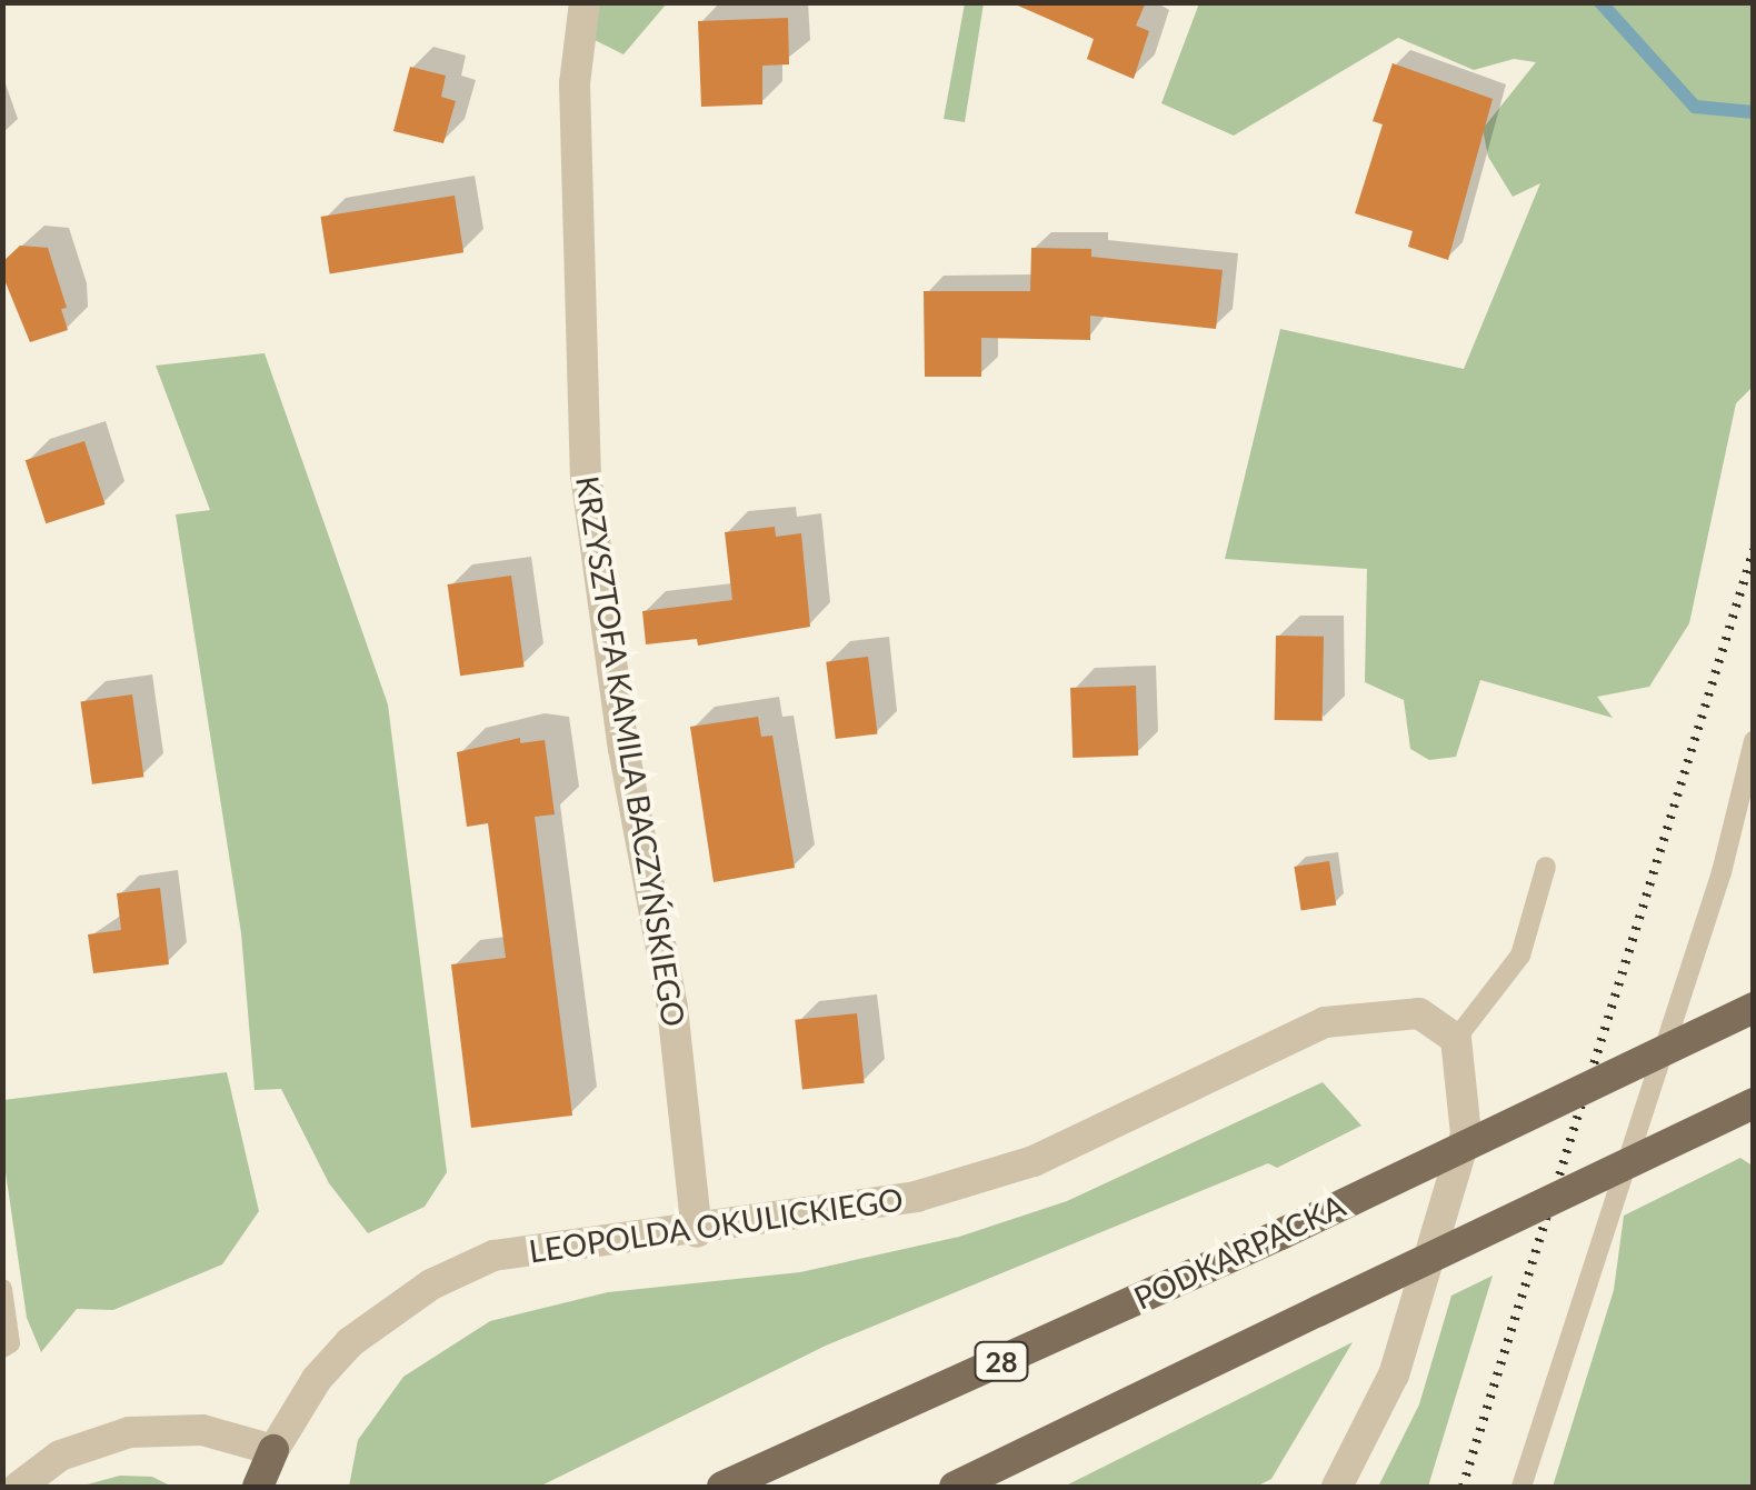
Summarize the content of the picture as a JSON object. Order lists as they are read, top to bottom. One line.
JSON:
{"streets":{"main road":["PODKARPACKA","28"],"street":["KRZYSZTOFA KAMILA BACZYŃSKIEGO","LEOPOLDA OKULICKIEGO"]},"crossings":[["KRZYSZTOFA KAMILA BACZYŃSKIEGO","LEOPOLDA OKULICKIEGO"]]}
